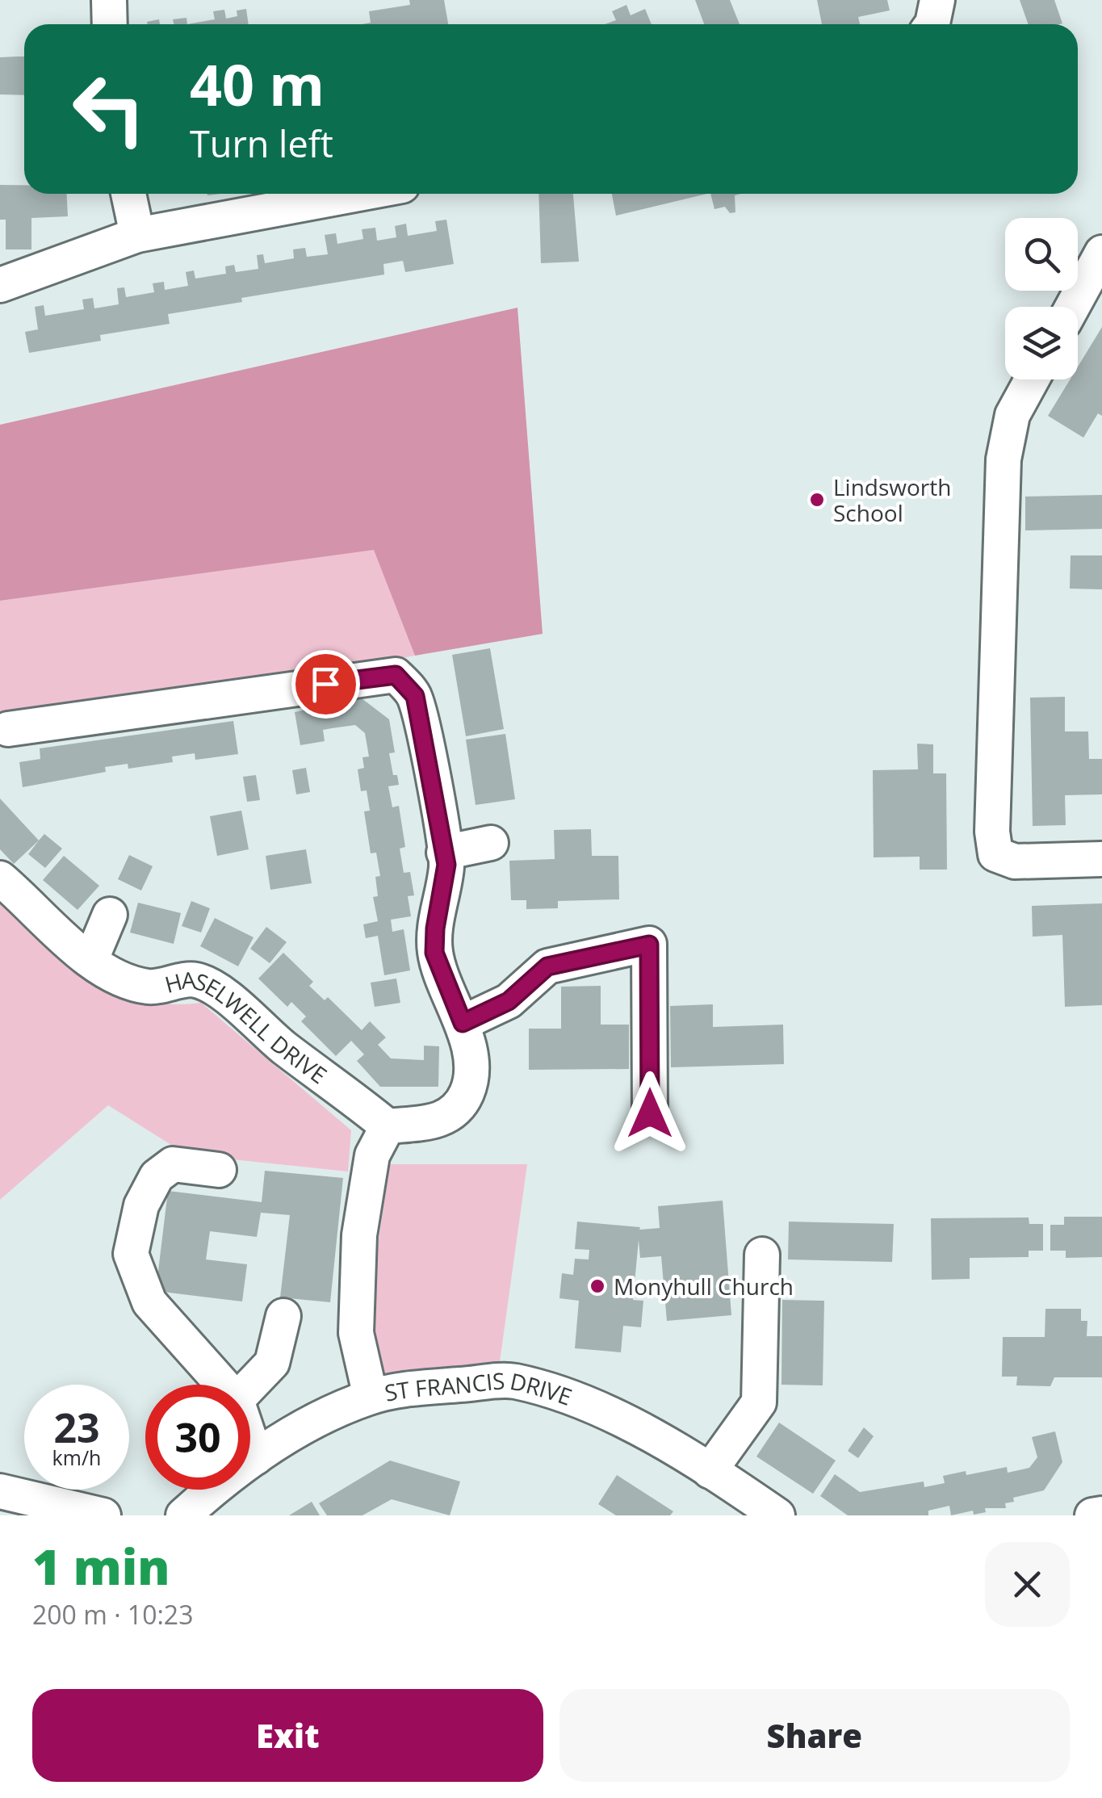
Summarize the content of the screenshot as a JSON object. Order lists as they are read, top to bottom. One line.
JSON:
{"streets":{"street":["HASELWELL DRIVE","ST FRANCIS DRIVE"]},"places":["Lindsworth School","Monyhull Church"],"page":{"turn":["40 m","Turn left"],"speed":"23 km/h","limit":"30","heading":["1 min","200 m · 10:23"],"buttons":["Exit","Share"]}}
